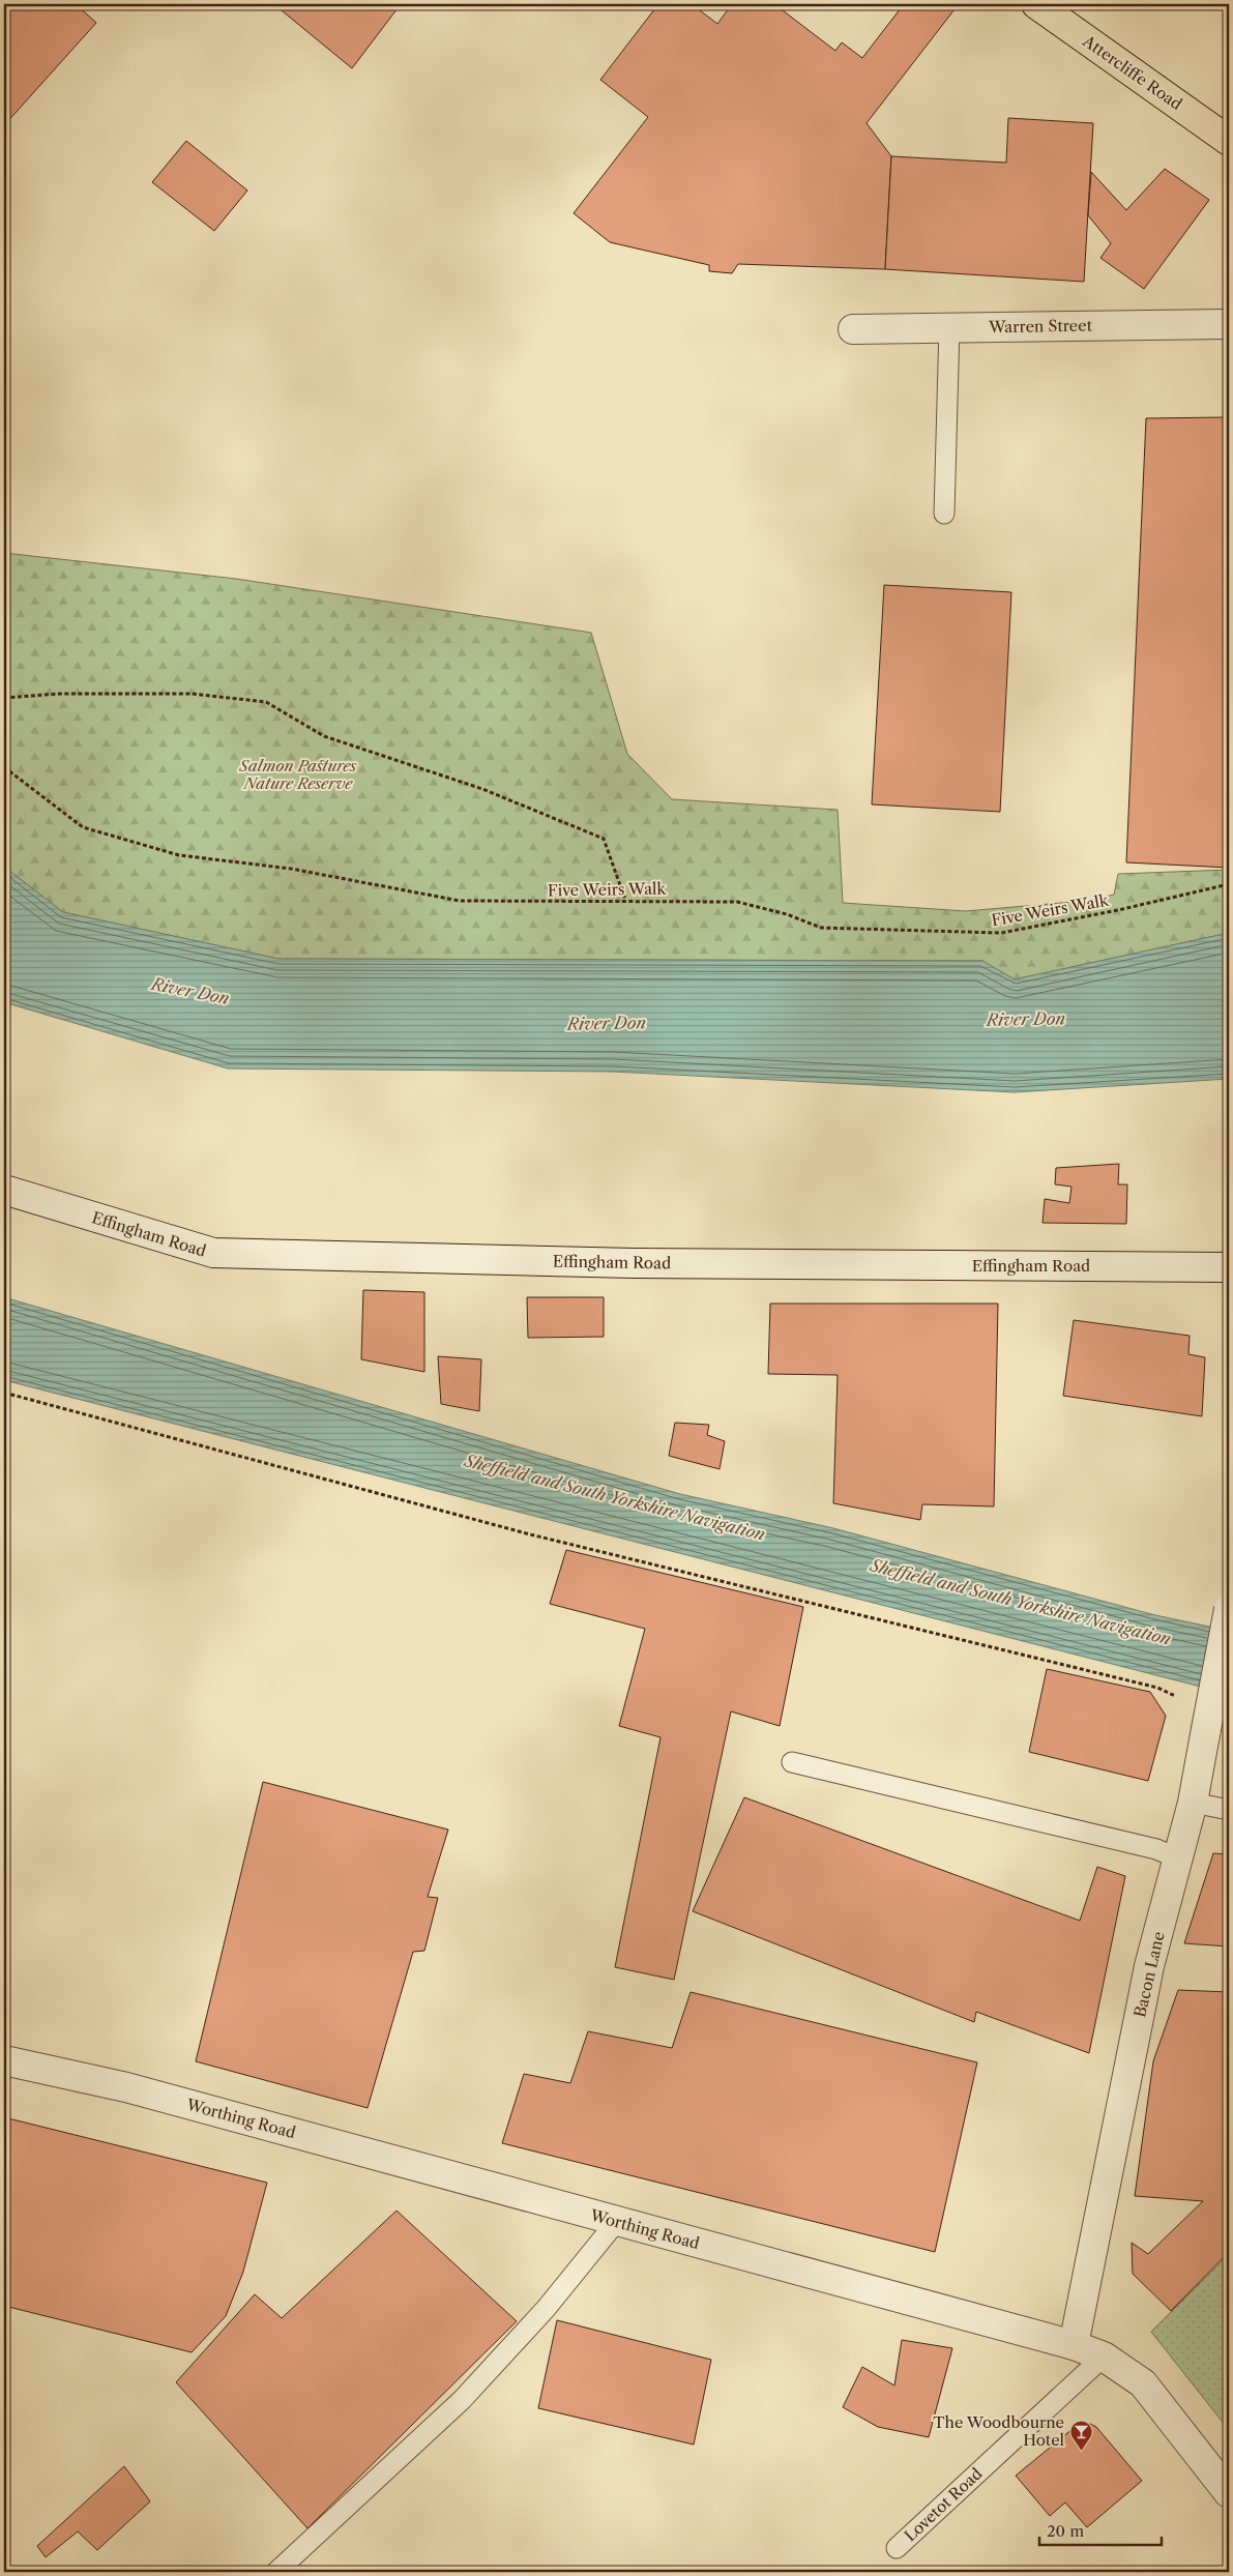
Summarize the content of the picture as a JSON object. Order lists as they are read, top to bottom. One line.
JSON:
{"streets":{"main road":["Attercliffe Road"],"street":["Warren Street","Effingham Road","Bacon Lane","Worthing Road"],"lane":["Lovetot Road"],"path":["Five Weirs Walk"]},"crossings":[["Bacon Lane","Worthing Road"],["Worthing Road","Lovetot Road"]],"water":["River Don","Sheffield and South Yorkshire Navigation"],"parks":["Salmon Pastures Nature Reserve"],"places":{"bar":["The Woodbourne Hotel"]},"scale_bar":"20 m"}
